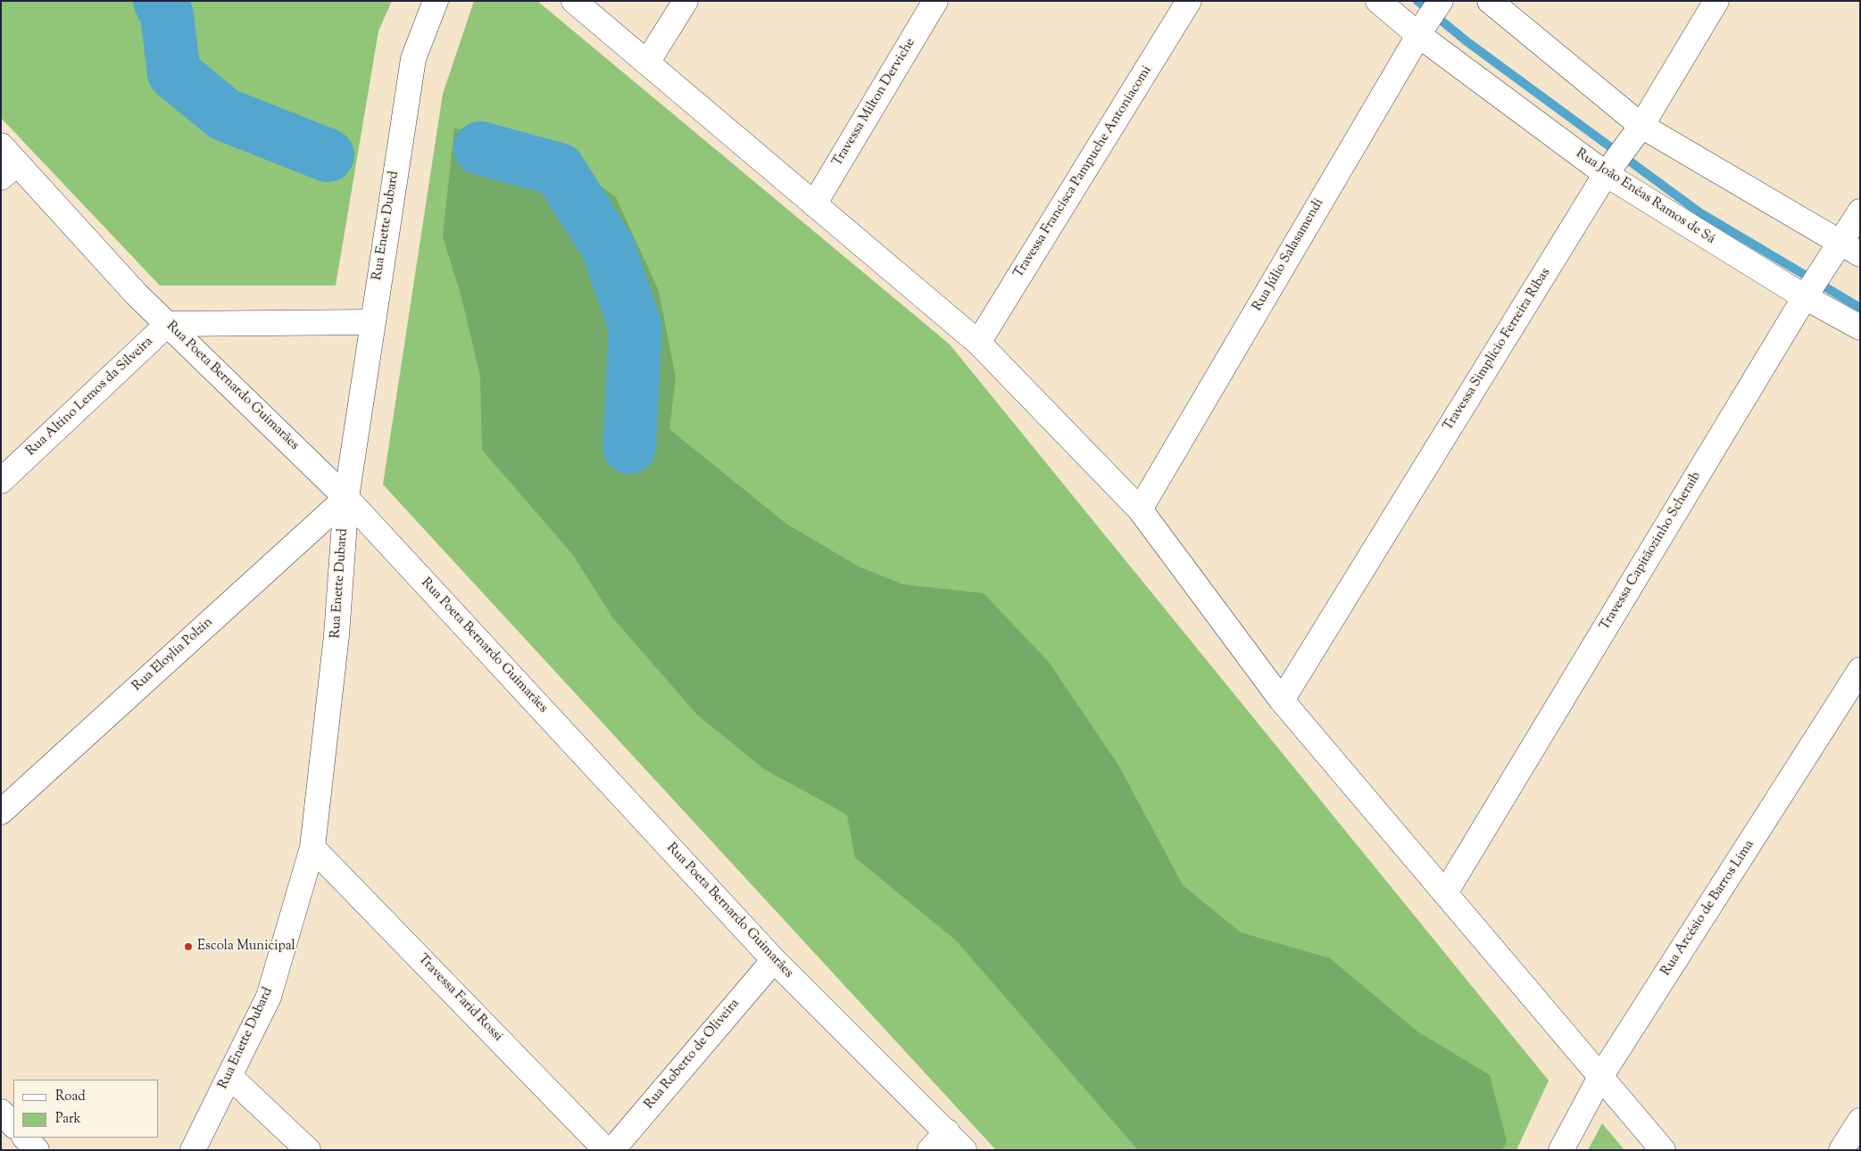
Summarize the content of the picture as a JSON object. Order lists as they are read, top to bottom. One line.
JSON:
{"streets":{"street":["Travessa Milton Derviche","Travessa Francisca Pampuche Antoniacomi","Rua João Enéas Ramos de Sá","Rua Enette Dubard","Rua Júlio Salasamendi","Travessa Simplício Ferreira Ribas","Rua Poeta Bernardo Guimarães","Rua Altino Lemos da Silveira","Travessa Capitãozinho Scheraib","Rua Eloylia Polzin","Rua Arcésio de Barros Lima","Travessa Farid Rossi","Rua Roberto de Oliveira"]},"crossings":[["Rua João Enéas Ramos de Sá","Rua Júlio Salasamendi"],["Rua João Enéas Ramos de Sá","Travessa Simplício Ferreira Ribas"],["Rua João Enéas Ramos de Sá","Travessa Capitãozinho Scheraib"],["Rua Enette Dubard","Rua Poeta Bernardo Guimarães"],["Rua Enette Dubard","Rua Eloylia Polzin"],["Rua Enette Dubard","Travessa Farid Rossi"],["Rua Poeta Bernardo Guimarães","Rua Altino Lemos da Silveira"],["Rua Poeta Bernardo Guimarães","Rua Eloylia Polzin"],["Rua Poeta Bernardo Guimarães","Rua Roberto de Oliveira"]],"places":["Escola Municipal"],"legend":["Road","Park"]}
